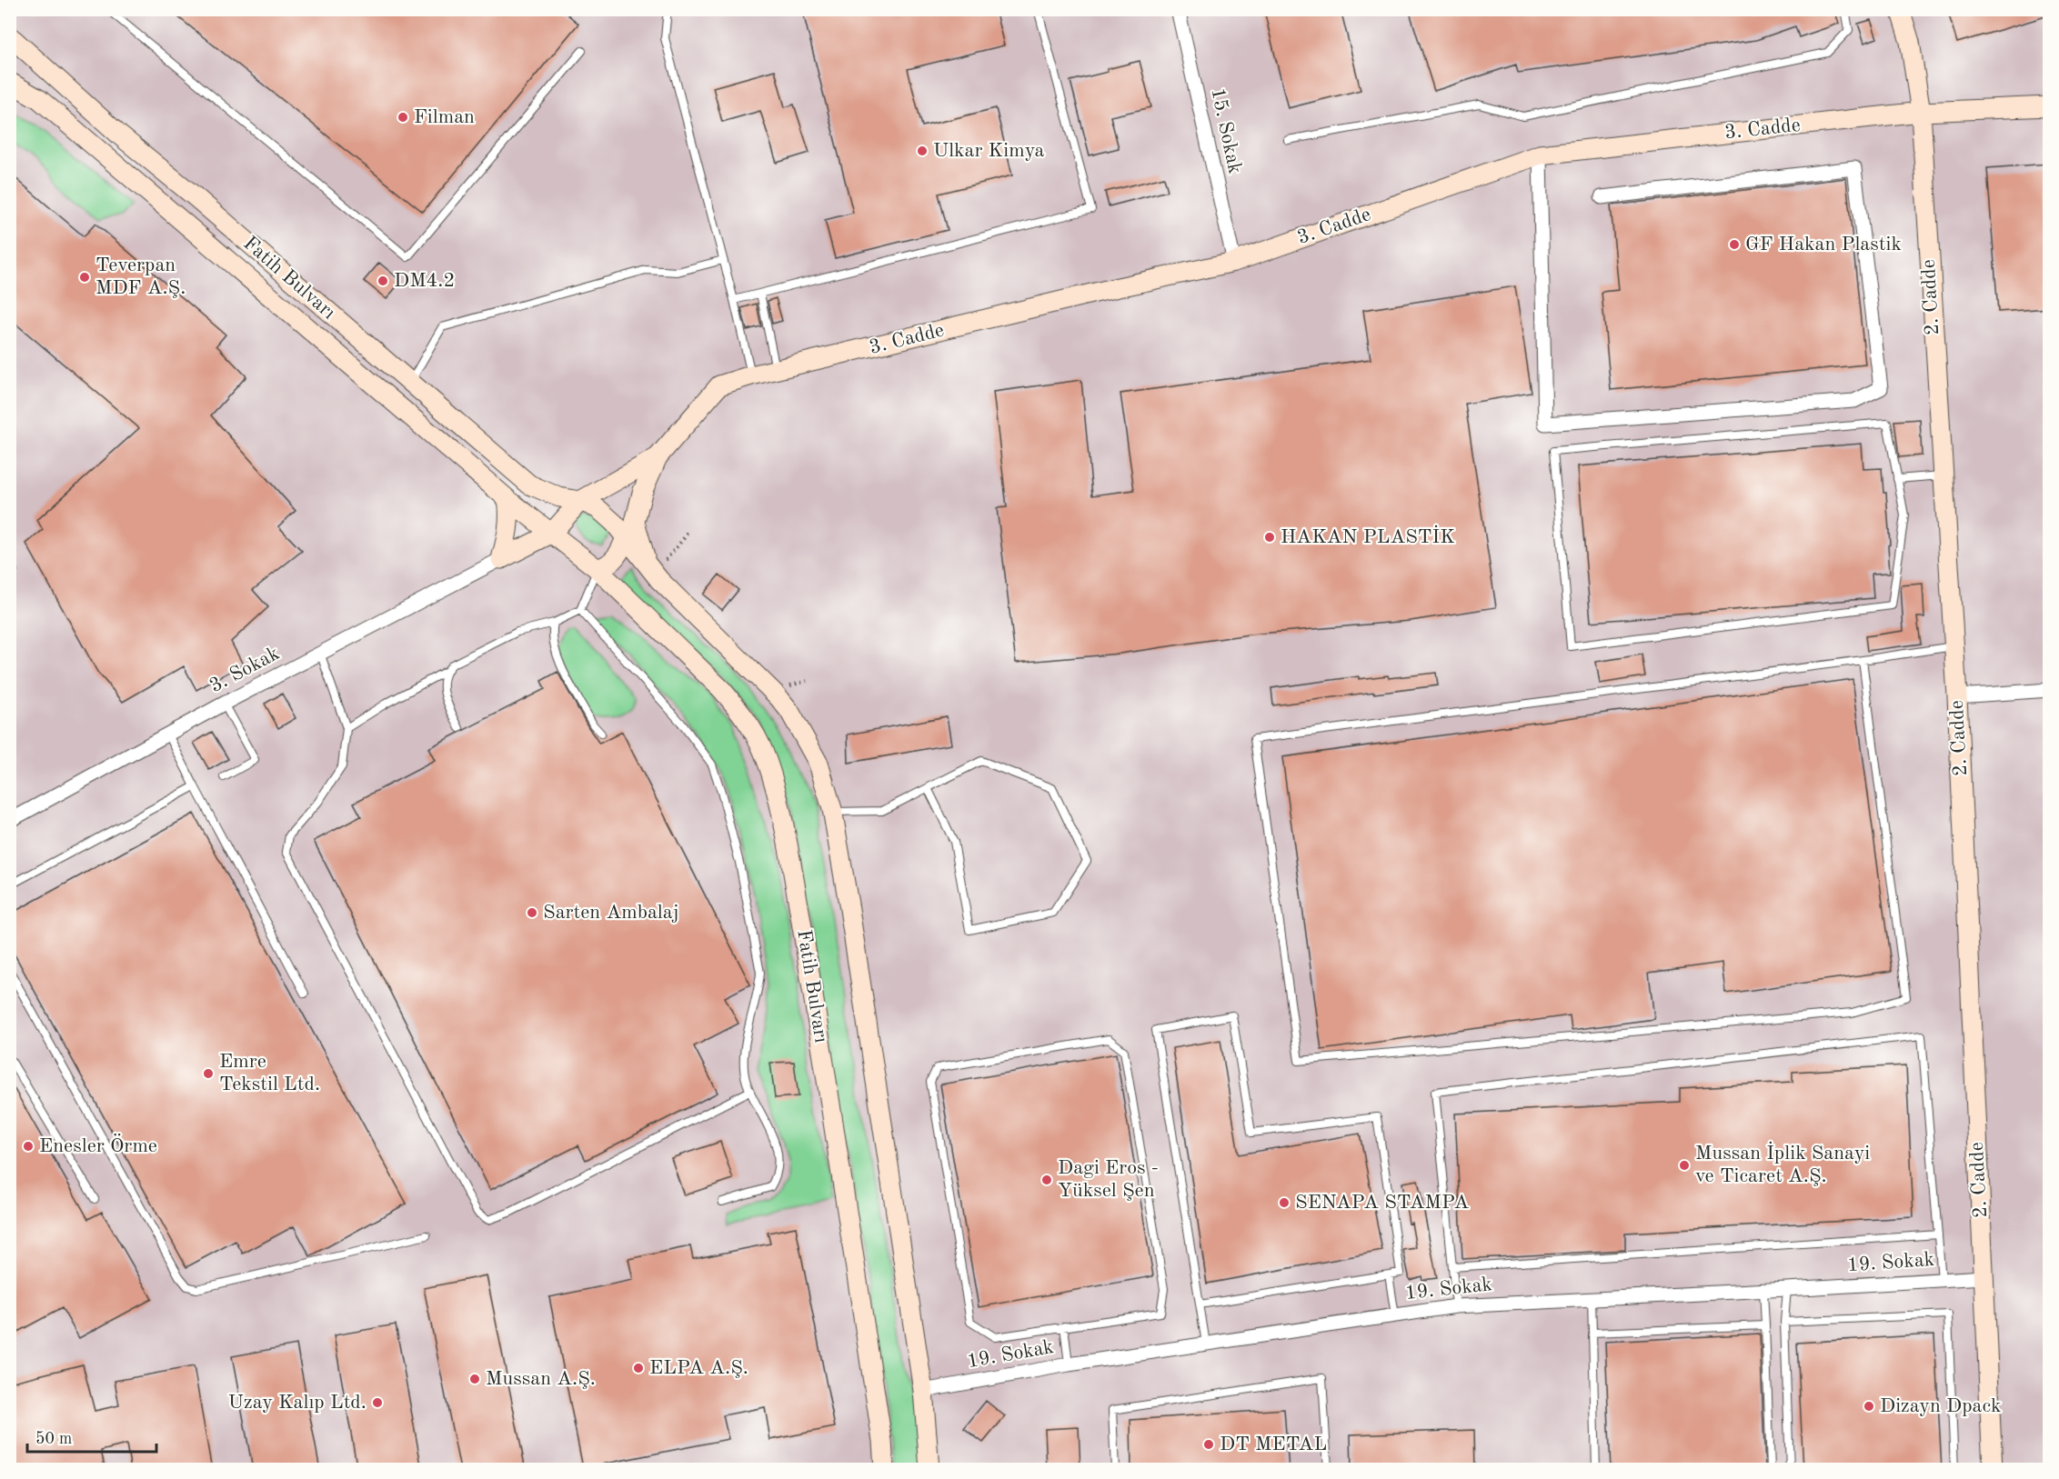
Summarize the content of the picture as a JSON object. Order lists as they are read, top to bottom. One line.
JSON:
{"streets":{"main road":["3. Cadde","Fatih Bulvarı","2. Cadde"],"street":["15. Sokak","3. Sokak","19. Sokak"]},"crossings":[["3. Cadde","15. Sokak"],["3. Cadde","2. Cadde"],["Fatih Bulvarı","19. Sokak"],["2. Cadde","19. Sokak"]],"places":["Filman","Ulkar Kimya","GF Hakan Plastik","Teverpan MDF A.Ş.","DM4.2","HAKAN PLASTİK","Sarten Ambalaj","Emre Tekstil Ltd.","Enesler Örme","Mussan İplik Sanayi ve Ticaret A.Ş.","Dagi Eros - Yüksel Şen","SENAPA STAMPA","ELPA A.Ş.","Mussan A.Ş.","Uzay Kalıp Ltd.","Dizayn Dpack","DT METAL"],"scale_bar":"50 m"}
